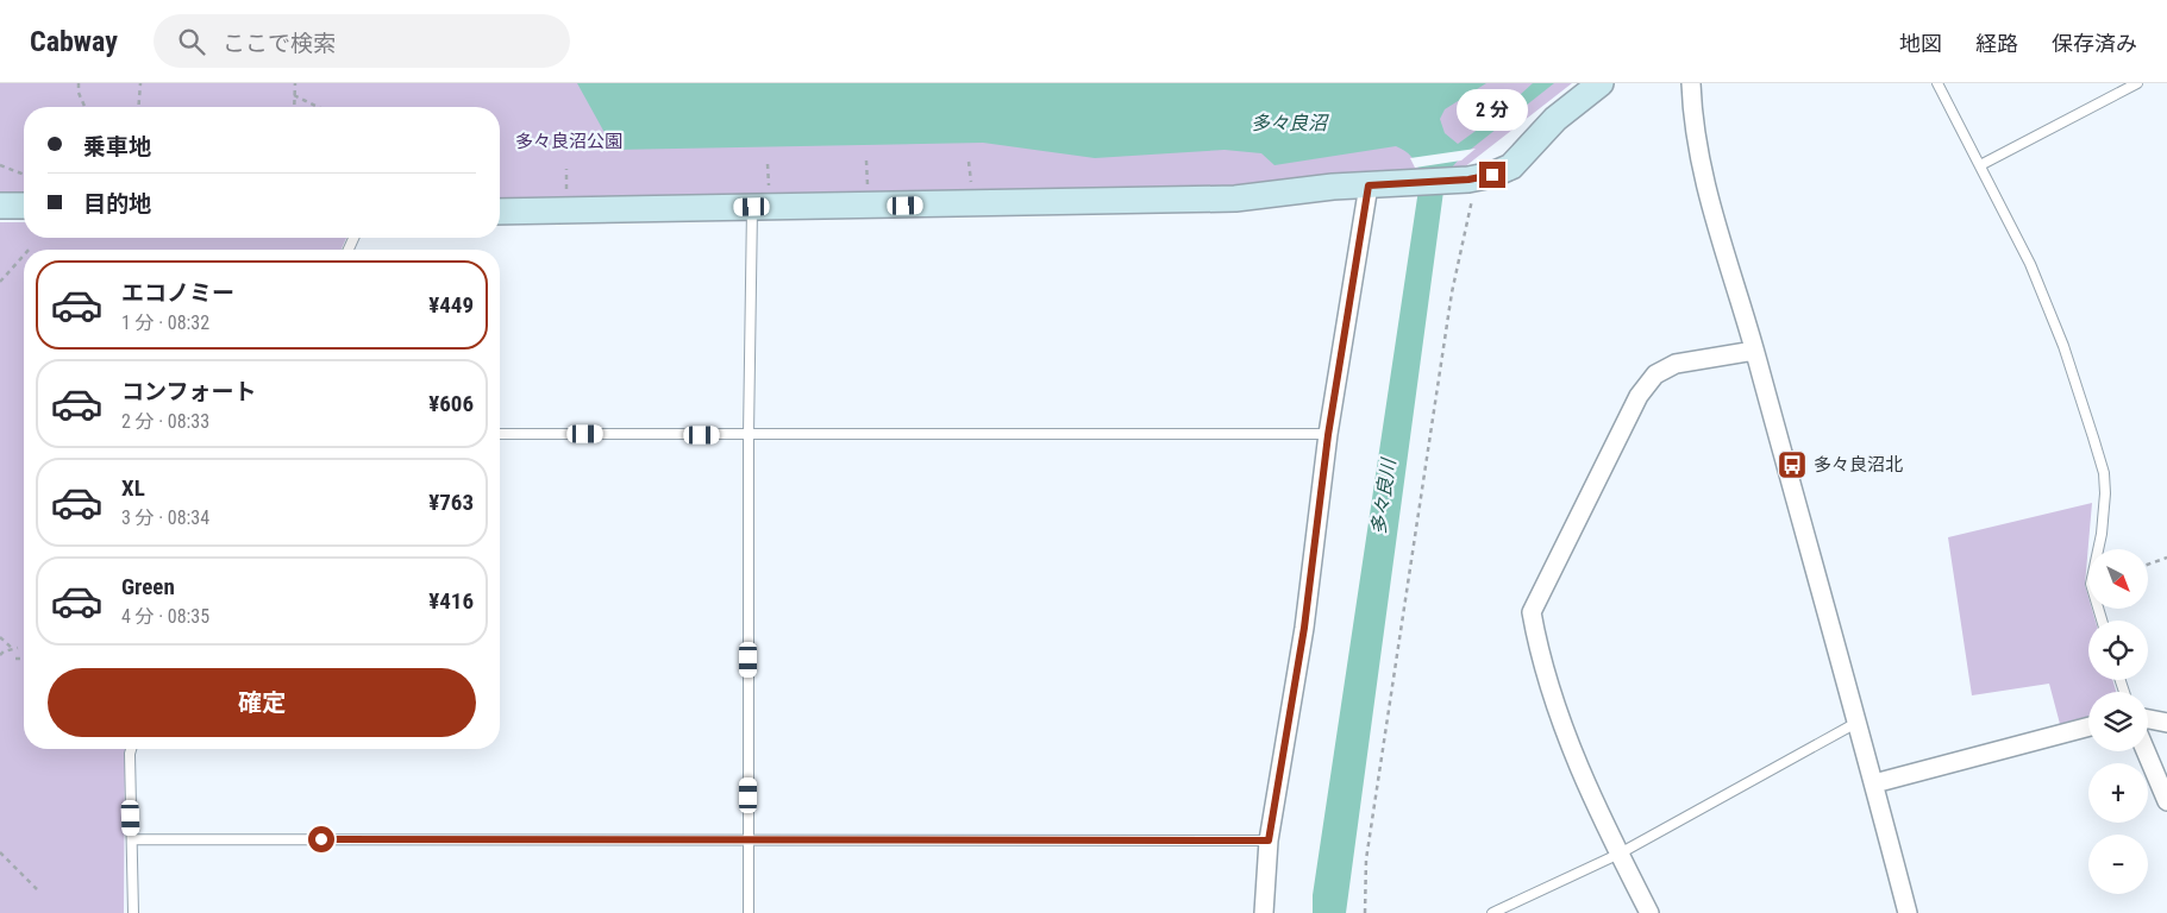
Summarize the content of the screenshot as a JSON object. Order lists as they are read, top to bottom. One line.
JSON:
{"water":["多々良沼","多々良川"],"parks":["多々良沼公園"],"places":{"bus stop":["多々良沼北"]},"north":"bottom right","page":{"header":"Cabway","search":"ここで検索","nav":["地図","経路","保存済み"],"bubble":"2 分","banner":["乗車地","目的地"],"list":[{"name":"エコノミー","note":"1 分 · 08:32","value":"¥449"},{"name":"コンフォート","note":"2 分 · 08:33","value":"¥606"},{"name":"XL","note":"3 分 · 08:34","value":"¥763"},{"name":"Green","note":"4 分 · 08:35","value":"¥416"}],"map_buttons":["+","−"],"buttons":"確定"}}
